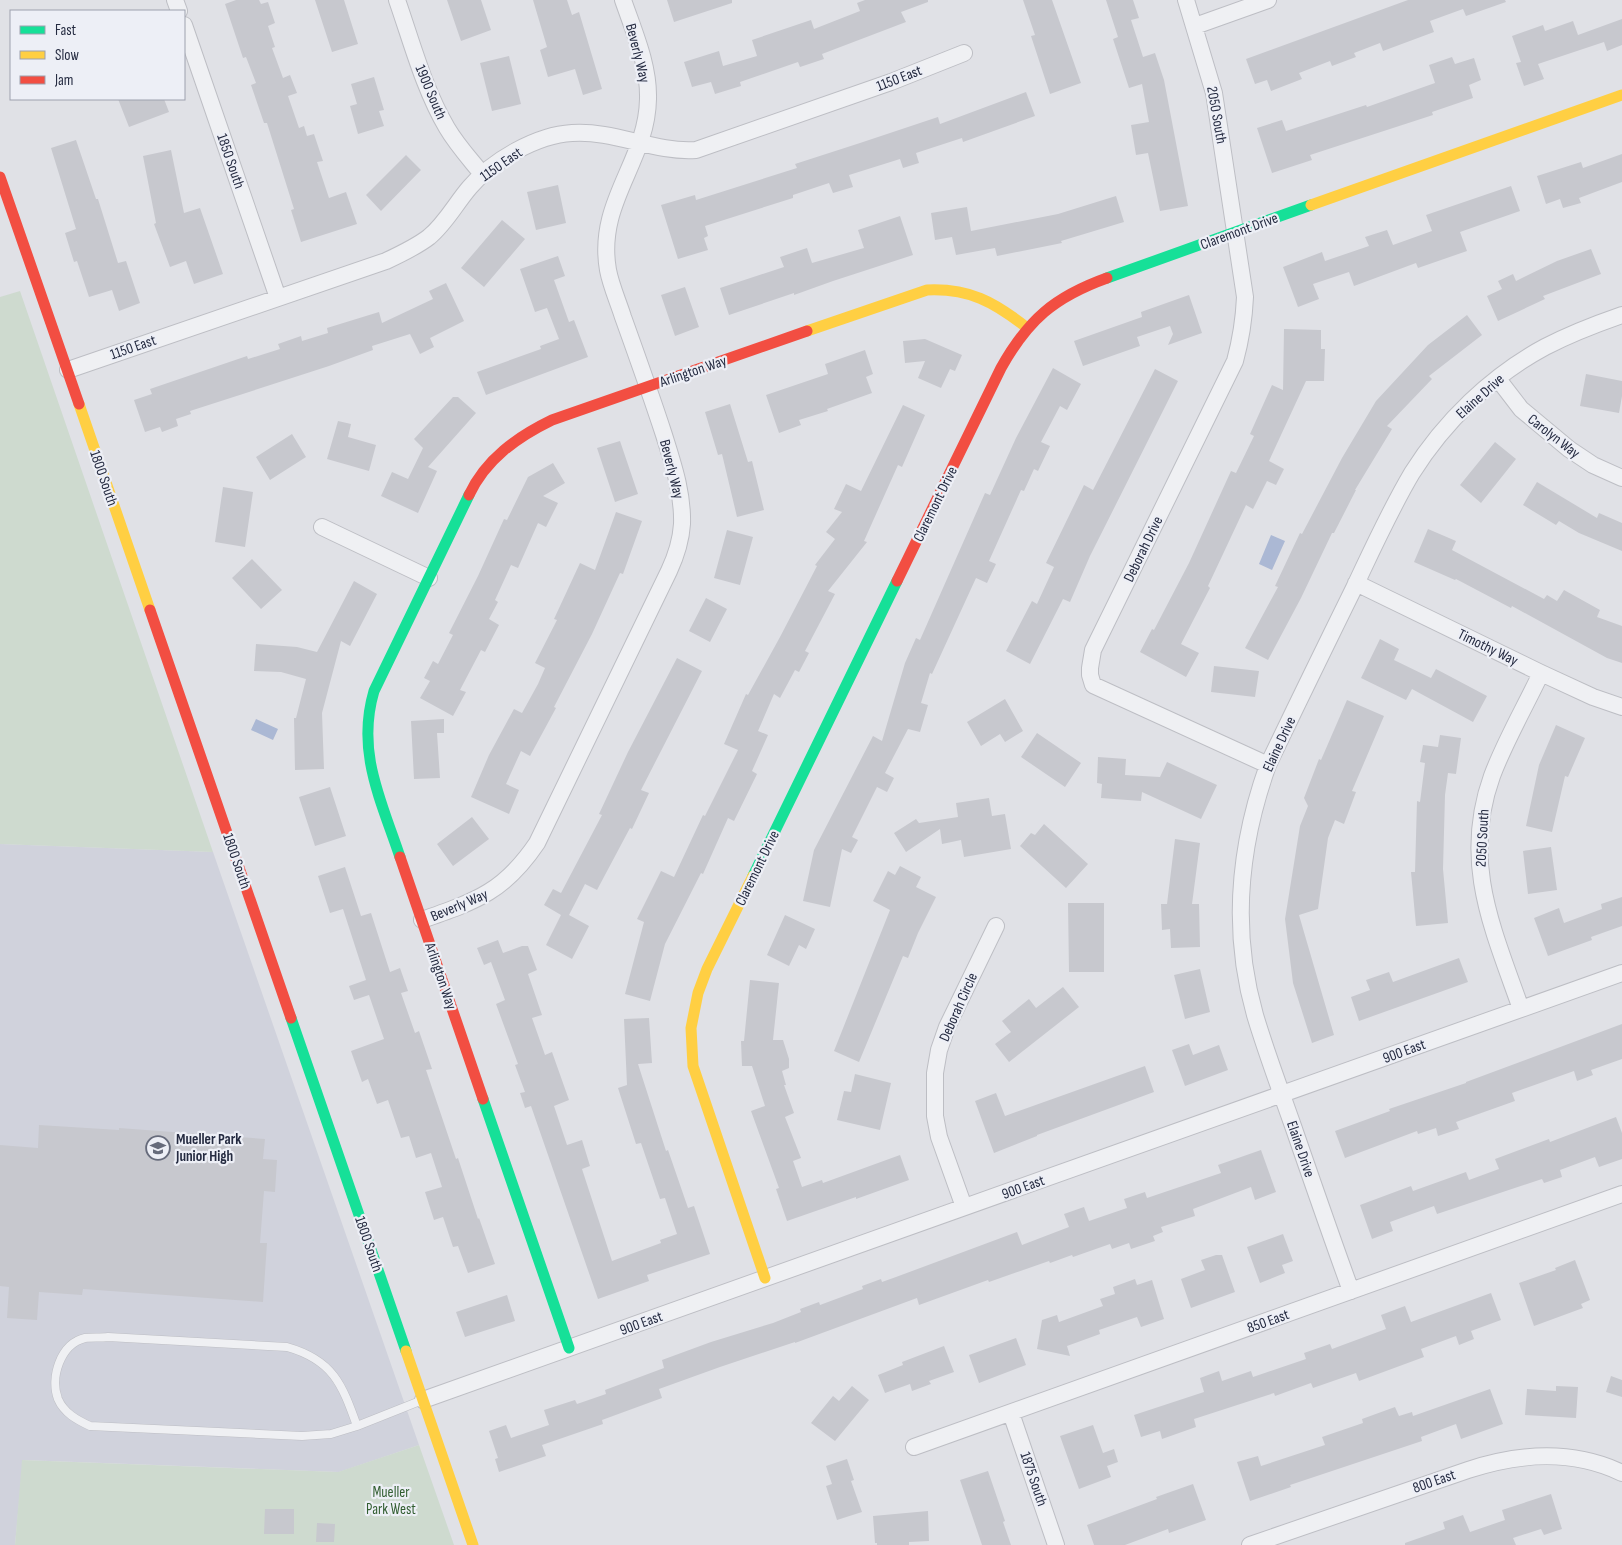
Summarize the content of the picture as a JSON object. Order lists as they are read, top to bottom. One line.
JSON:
{"streets":{"street":["Beverly Way","1150 East","1900 South","2050 South","1850 South","Claremont Drive","Arlington Way","Elaine Drive","Carolyn Way","1800 South","Deborah Drive","Timothy Way","Deborah Circle","900 East","850 East","1875 South","800 East"]},"crossings":[["Beverly Way","1150 East"],["Beverly Way","Arlington Way"],["1150 East","1900 South"],["1150 East","1850 South"],["1150 East","1800 South"],["2050 South","Claremont Drive"],["2050 South","Deborah Drive"],["2050 South","Timothy Way"],["2050 South","900 East"],["Claremont Drive","Arlington Way"],["Claremont Drive","Deborah Drive"],["Claremont Drive","900 East"],["Arlington Way","900 East"],["Elaine Drive","Carolyn Way"],["Elaine Drive","Deborah Drive"],["Elaine Drive","Timothy Way"],["Elaine Drive","900 East"],["Elaine Drive","850 East"],["1800 South","900 East"],["Deborah Circle","900 East"],["850 East","1875 South"]],"parks":["Mueller Park West"],"places":{"school or university":["Mueller Park Junior High"]},"legend":["Fast","Slow","Jam"]}
